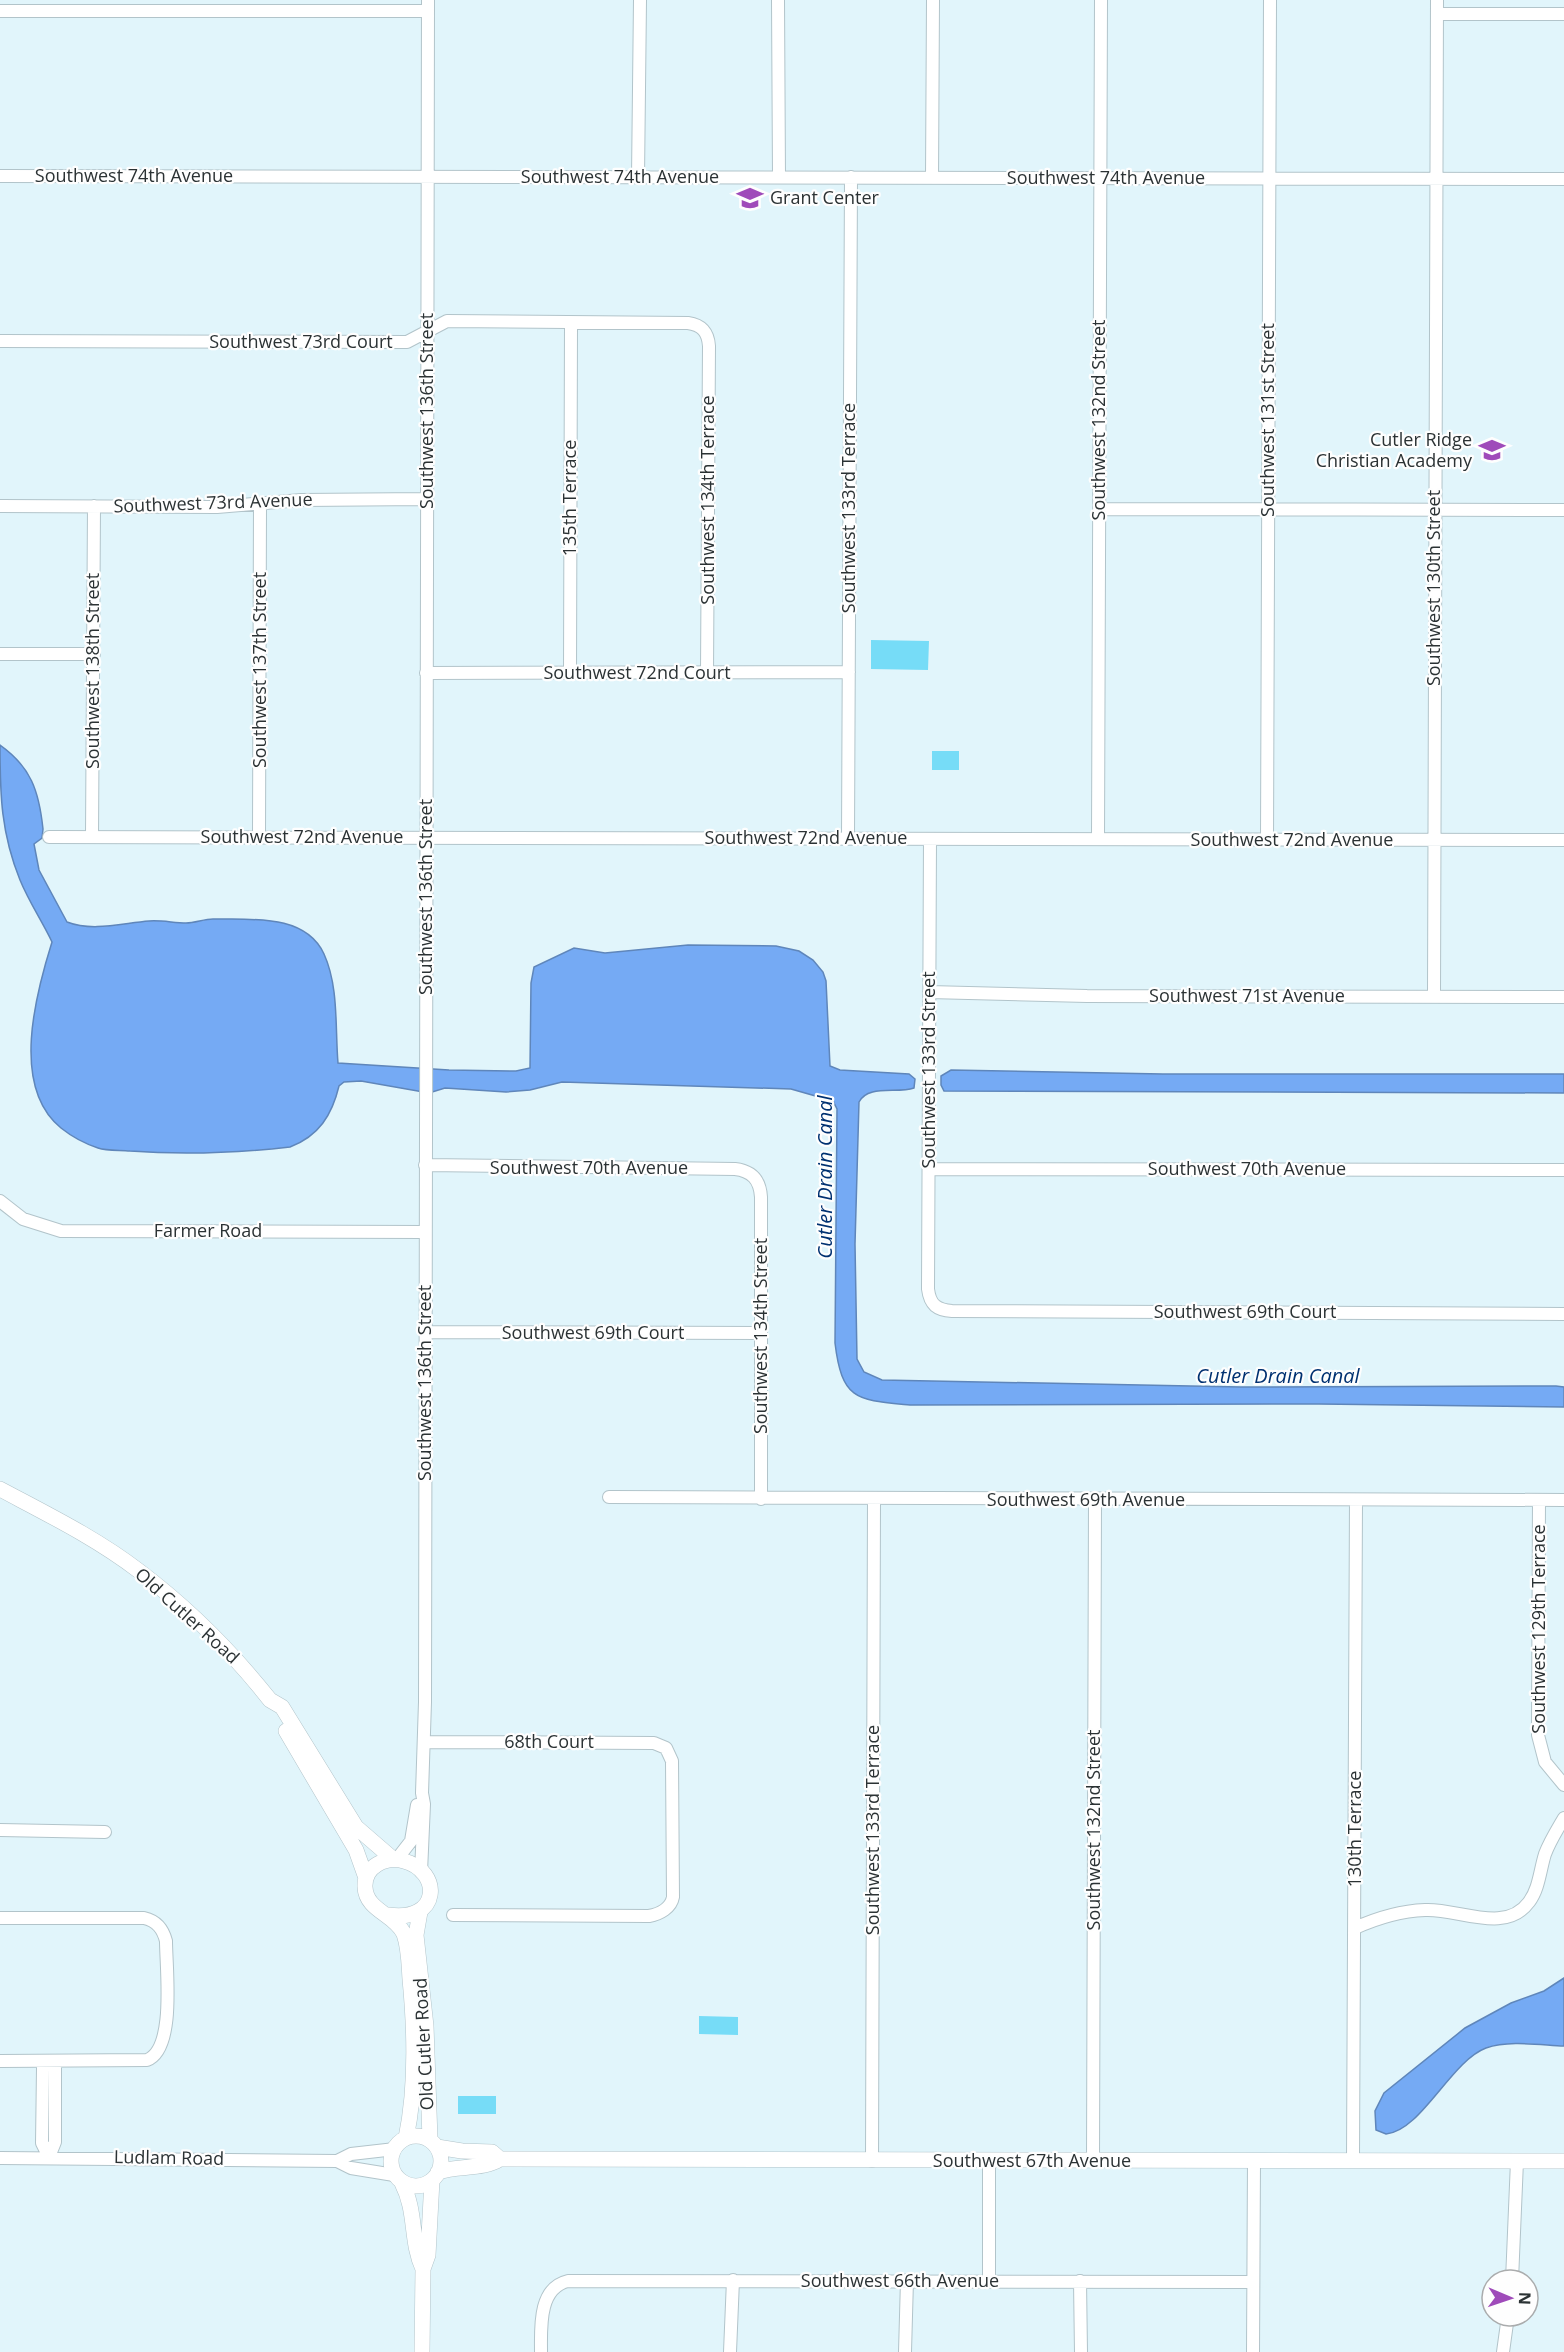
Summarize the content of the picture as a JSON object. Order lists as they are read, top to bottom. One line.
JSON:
{"streets":{"main road":["Old Cutler Road","Southwest 67th Avenue"],"street":["Southwest 74th Avenue","Southwest 73rd Court","Southwest 136th Street","Southwest 132nd Street","Southwest 131st Street","135th Terrace","Southwest 134th Terrace","Southwest 73rd Avenue","Southwest 133rd Terrace","Southwest 130th Street","Southwest 137th Street","Southwest 138th Street","Southwest 72nd Court","Southwest 72nd Avenue","Southwest 71st Avenue","Southwest 133rd Street","Southwest 70th Avenue","Farmer Road","Southwest 69th Court","Southwest 134th Street","Southwest 69th Avenue","Southwest 129th Terrace","68th Court","130th Terrace","Ludlam Road","Southwest 66th Avenue"]},"crossings":[["Southwest 74th Avenue","Southwest 136th Street"],["Southwest 74th Avenue","Southwest 132nd Street"],["Southwest 74th Avenue","Southwest 131st Street"],["Southwest 74th Avenue","Southwest 133rd Terrace"],["Southwest 74th Avenue","Southwest 130th Street"],["Southwest 73rd Court","Southwest 136th Street"],["Southwest 73rd Court","135th Terrace"],["Southwest 73rd Court","Southwest 134th Terrace"],["Southwest 136th Street","Southwest 73rd Avenue"],["Southwest 136th Street","Southwest 72nd Court"],["Southwest 136th Street","Southwest 72nd Avenue"],["Southwest 136th Street","Southwest 70th Avenue"],["Southwest 136th Street","Farmer Road"],["Southwest 136th Street","Southwest 69th Court"],["Southwest 136th Street","Old Cutler Road"],["Southwest 136th Street","68th Court"],["Southwest 132nd Street","Southwest 72nd Avenue"],["Southwest 132nd Street","Southwest 69th Avenue"],["Southwest 132nd Street","Southwest 67th Avenue"],["Southwest 131st Street","Southwest 72nd Avenue"],["135th Terrace","Southwest 72nd Court"],["Southwest 134th Terrace","Southwest 72nd Court"],["Southwest 73rd Avenue","Southwest 137th Street"],["Southwest 73rd Avenue","Southwest 138th Street"],["Southwest 133rd Terrace","Southwest 72nd Court"],["Southwest 133rd Terrace","Southwest 72nd Avenue"],["Southwest 133rd Terrace","Southwest 69th Avenue"],["Southwest 133rd Terrace","Southwest 67th Avenue"],["Southwest 130th Street","Southwest 72nd Avenue"],["Southwest 130th Street","Southwest 71st Avenue"],["Southwest 137th Street","Southwest 72nd Avenue"],["Southwest 138th Street","Southwest 72nd Avenue"],["Southwest 72nd Avenue","Southwest 133rd Street"],["Southwest 71st Avenue","Southwest 133rd Street"],["Southwest 133rd Street","Southwest 70th Avenue"],["Southwest 133rd Street","Southwest 69th Court"],["Southwest 70th Avenue","Southwest 134th Street"],["Southwest 69th Court","Southwest 134th Street"],["Southwest 134th Street","Southwest 69th Avenue"],["Southwest 69th Avenue","Southwest 129th Terrace"],["Southwest 69th Avenue","130th Terrace"],["Old Cutler Road","Ludlam Road"],["Old Cutler Road","Southwest 67th Avenue"],["130th Terrace","Southwest 67th Avenue"],["Ludlam Road","Southwest 67th Avenue"]],"water":["Cutler Drain Canal"],"places":{"school or university":["Grant Center","Cutler Ridge Christian Academy"]},"north":"right"}
